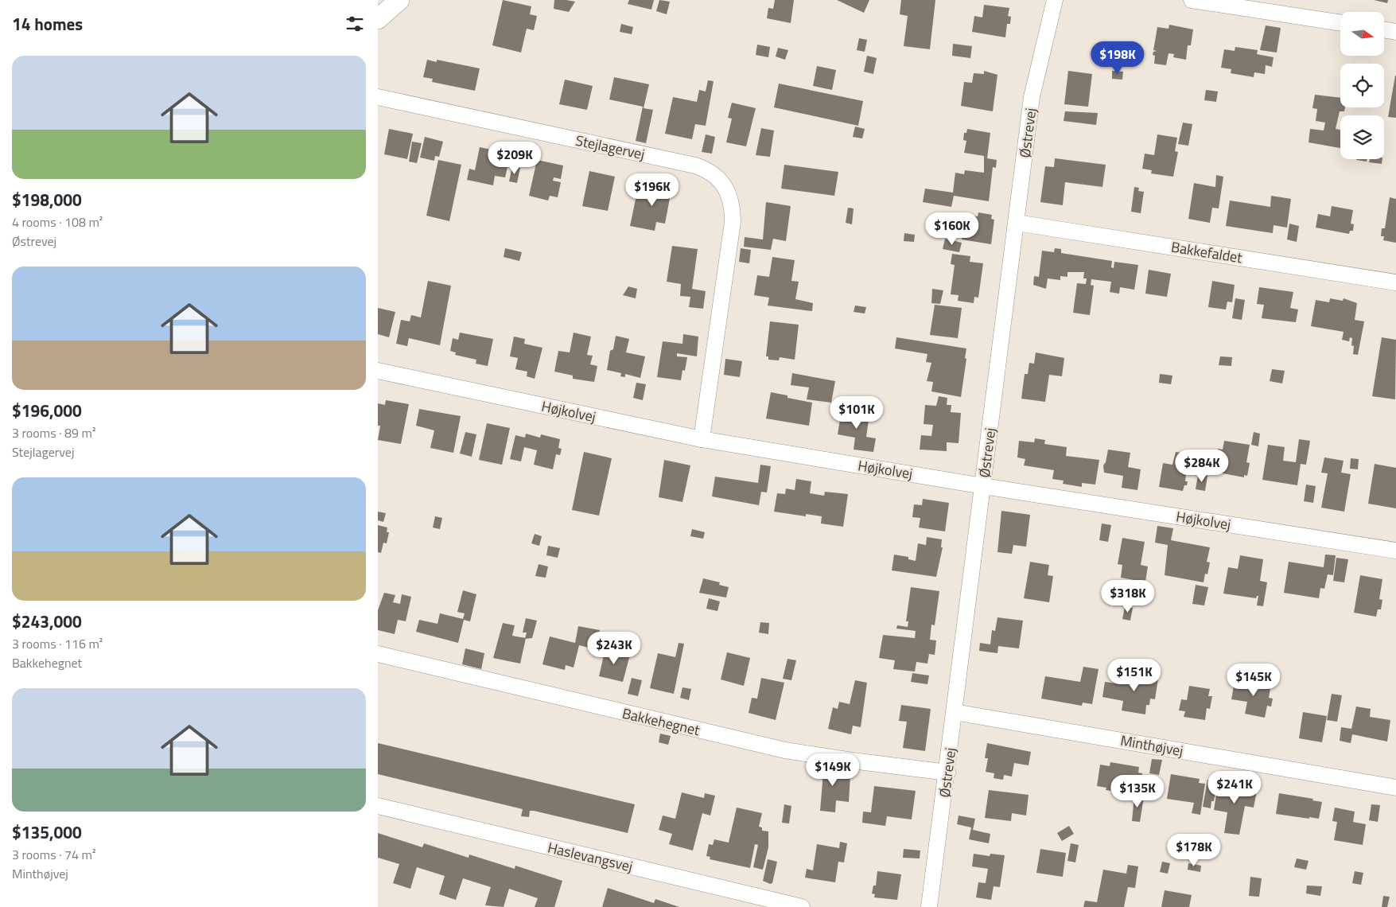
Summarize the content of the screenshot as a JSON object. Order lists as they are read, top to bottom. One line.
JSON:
{"streets":{"street":["Østrevej","Stejlagervej","Bakkefaldet","Højkolvej","Bakkehegnet","Minthøjvej","Haslevangsvej"]},"crossings":[["Østrevej","Bakkefaldet"],["Østrevej","Højkolvej"],["Østrevej","Bakkehegnet"],["Østrevej","Minthøjvej"],["Stejlagervej","Højkolvej"]],"north":"right","page":{"heading":"14 homes","price":["$198K","$209K","$196K","$160K","$101K","$284K","$318K","$243K","$151K","$145K","$149K","$241K","$135K","$178K"],"list":[{"name":"$198,000","note":"4 rooms · 108 m² · Østrevej"},{"name":"$196,000","note":"3 rooms · 89 m² · Stejlagervej"},{"name":"$243,000","note":"3 rooms · 116 m² · Bakkehegnet"},{"name":"$135,000","note":"3 rooms · 74 m² · Minthøjvej"}]}}
